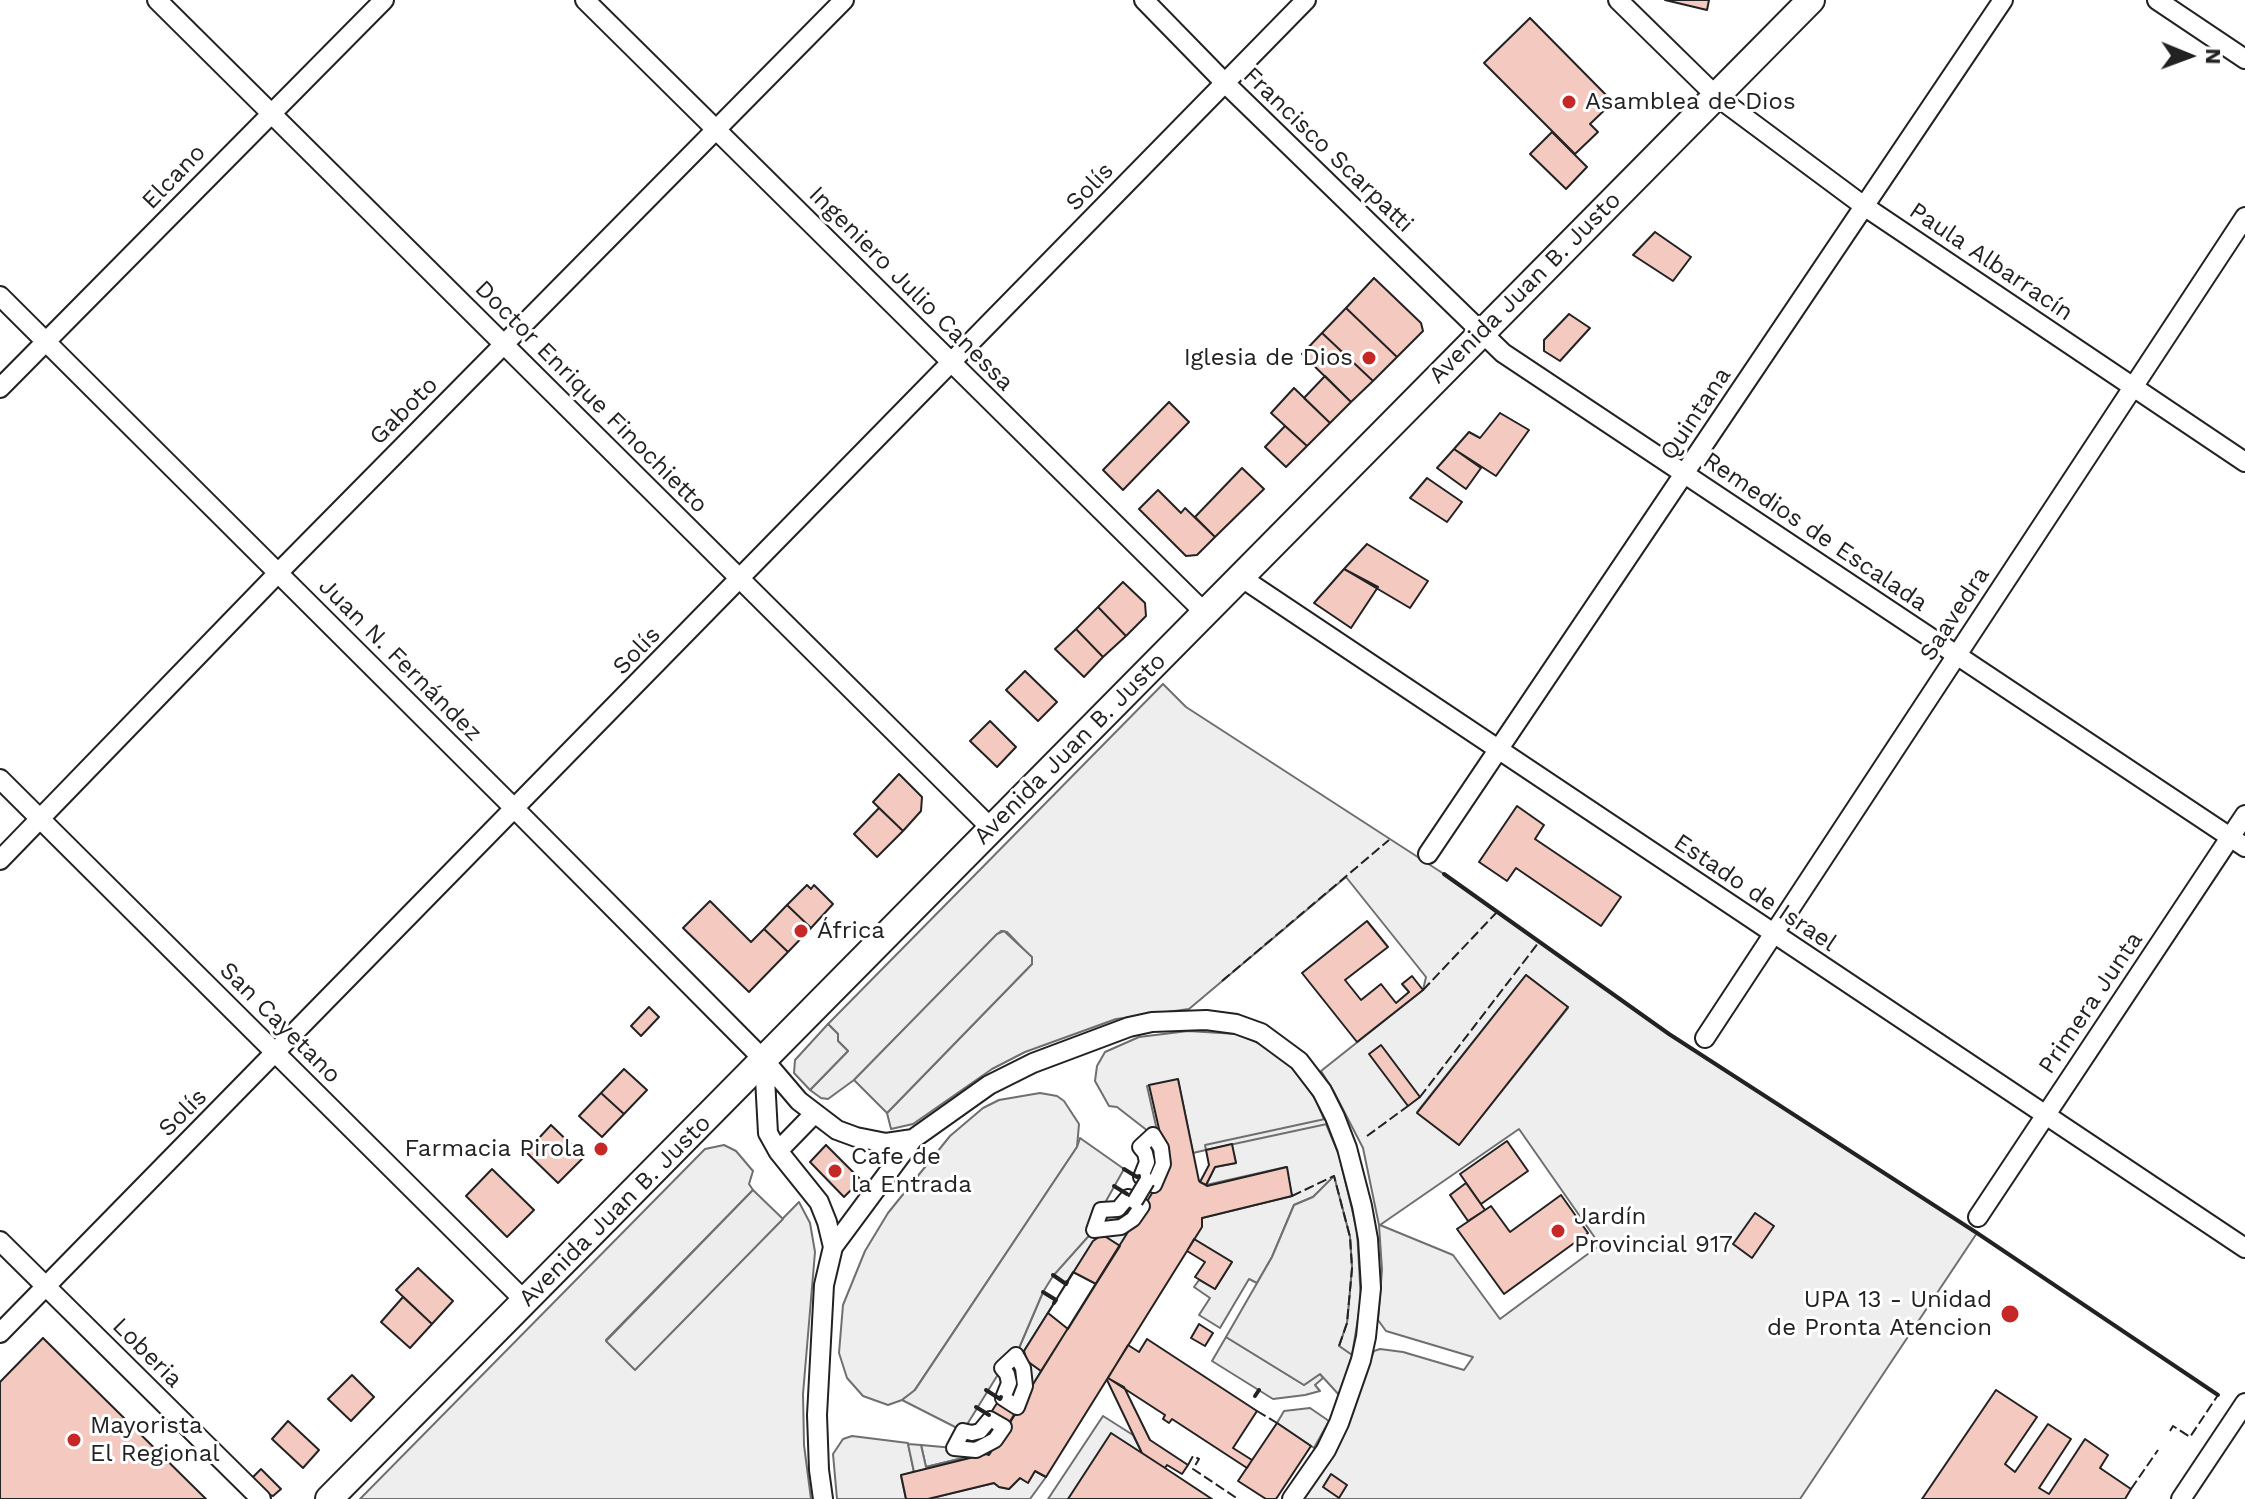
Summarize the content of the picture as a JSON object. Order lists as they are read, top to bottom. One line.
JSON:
{"streets":{"main road":["Avenida Juan B. Justo"],"street":["Francisco Scarpatti","Elcano","Solís","Paula Albarracín","Ingeniero Julio Canessa","Doctor Enrique Finochietto","Gaboto","Quintana","Remedios de Escalada","Saavedra","Juan N. Fernández","Estado de Israel","Primera Junta","San Cayetano","Loberia"]},"crossings":[["Francisco Scarpatti","Solís"],["Francisco Scarpatti","Avenida Juan B. Justo"],["Francisco Scarpatti","Remedios de Escalada"],["Elcano","Doctor Enrique Finochietto"],["Elcano","Juan N. Fernández"],["Solís","Ingeniero Julio Canessa"],["Solís","Doctor Enrique Finochietto"],["Solís","Juan N. Fernández"],["Solís","San Cayetano"],["Solís","Loberia"],["Paula Albarracín","Avenida Juan B. Justo"],["Paula Albarracín","Quintana"],["Paula Albarracín","Saavedra"],["Avenida Juan B. Justo","Ingeniero Julio Canessa"],["Avenida Juan B. Justo","Doctor Enrique Finochietto"],["Avenida Juan B. Justo","Remedios de Escalada"],["Avenida Juan B. Justo","Juan N. Fernández"],["Avenida Juan B. Justo","Estado de Israel"],["Avenida Juan B. Justo","San Cayetano"],["Ingeniero Julio Canessa","Gaboto"],["Doctor Enrique Finochietto","Gaboto"],["Gaboto","Juan N. Fernández"],["Gaboto","San Cayetano"],["Quintana","Remedios de Escalada"],["Quintana","Estado de Israel"],["Remedios de Escalada","Saavedra"],["Remedios de Escalada","Primera Junta"],["Saavedra","Estado de Israel"],["Estado de Israel","Primera Junta"]],"places":["Asamblea de Dios","Iglesia de Dios","África","Farmacia Pirola","Cafe de la Entrada","Jardín Provincial 917","UPA 13 - Unidad de Pronta Atencion","Mayorista El Regional"],"north":"right"}
